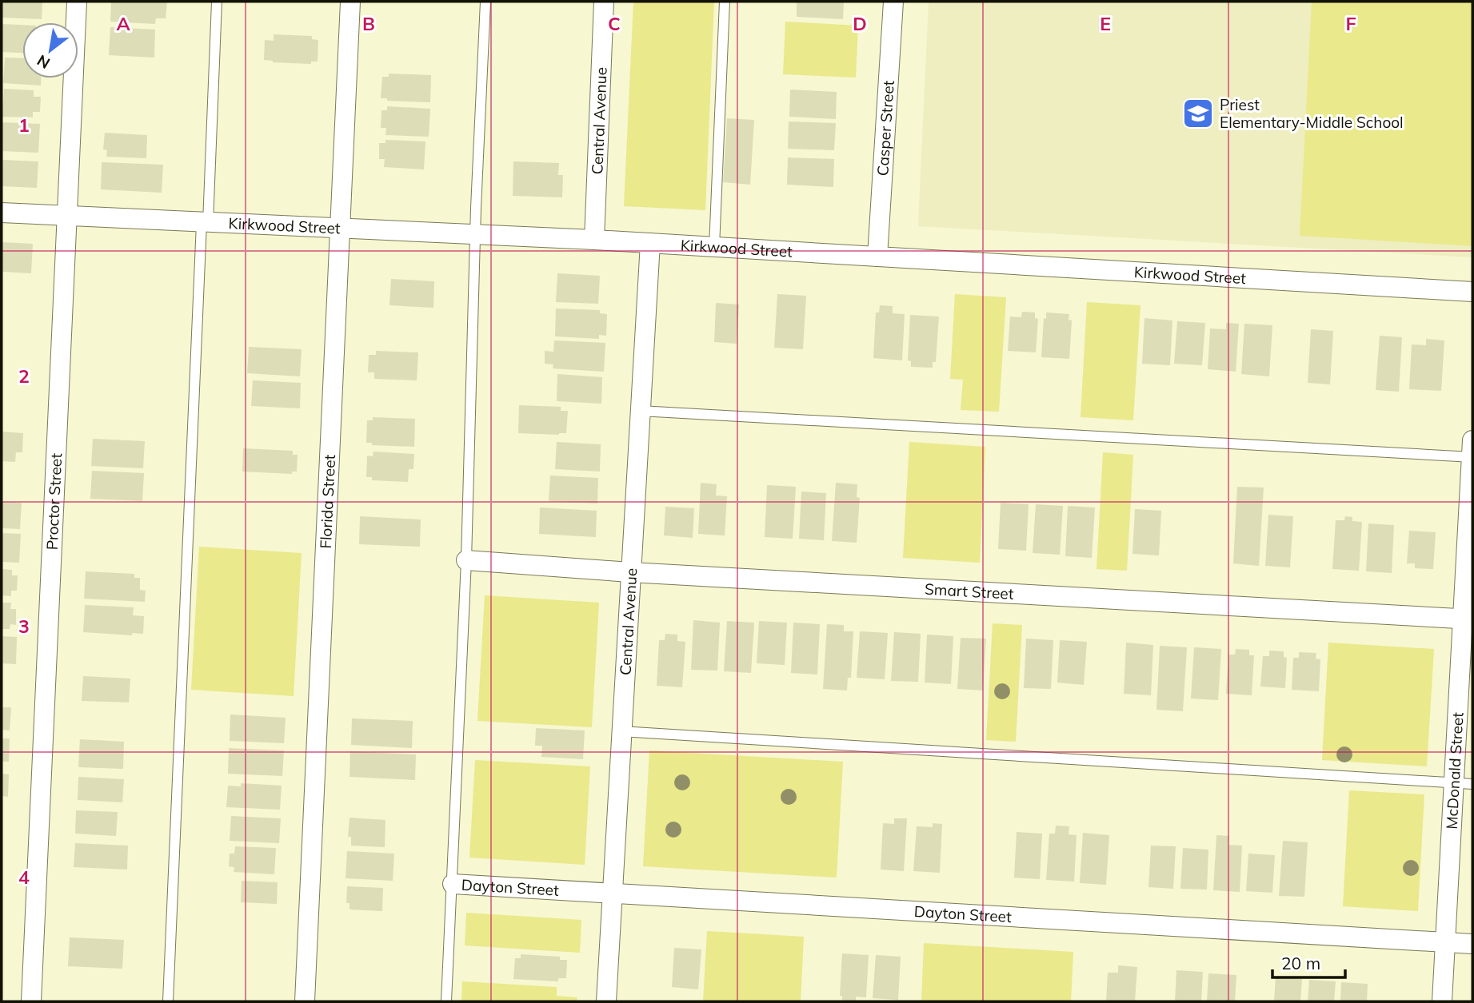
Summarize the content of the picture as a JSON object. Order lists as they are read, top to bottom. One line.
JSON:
{"streets":{"street":["Central Avenue","Casper Street","Kirkwood Street","Proctor Street","Florida Street","Smart Street","McDonald Street","Dayton Street"]},"crossings":[["Central Avenue","Kirkwood Street"],["Central Avenue","Smart Street"],["Central Avenue","Dayton Street"],["Casper Street","Kirkwood Street"],["Kirkwood Street","Proctor Street"],["Kirkwood Street","Florida Street"],["Smart Street","McDonald Street"],["McDonald Street","Dayton Street"]],"places":{"school or university":["Priest Elementary‑Middle School"]},"scale_bar":"20 m","north":"bottom left","grid":{"columns":["A","B","C","D","E","F"],"rows":["1","2","3","4"]}}
